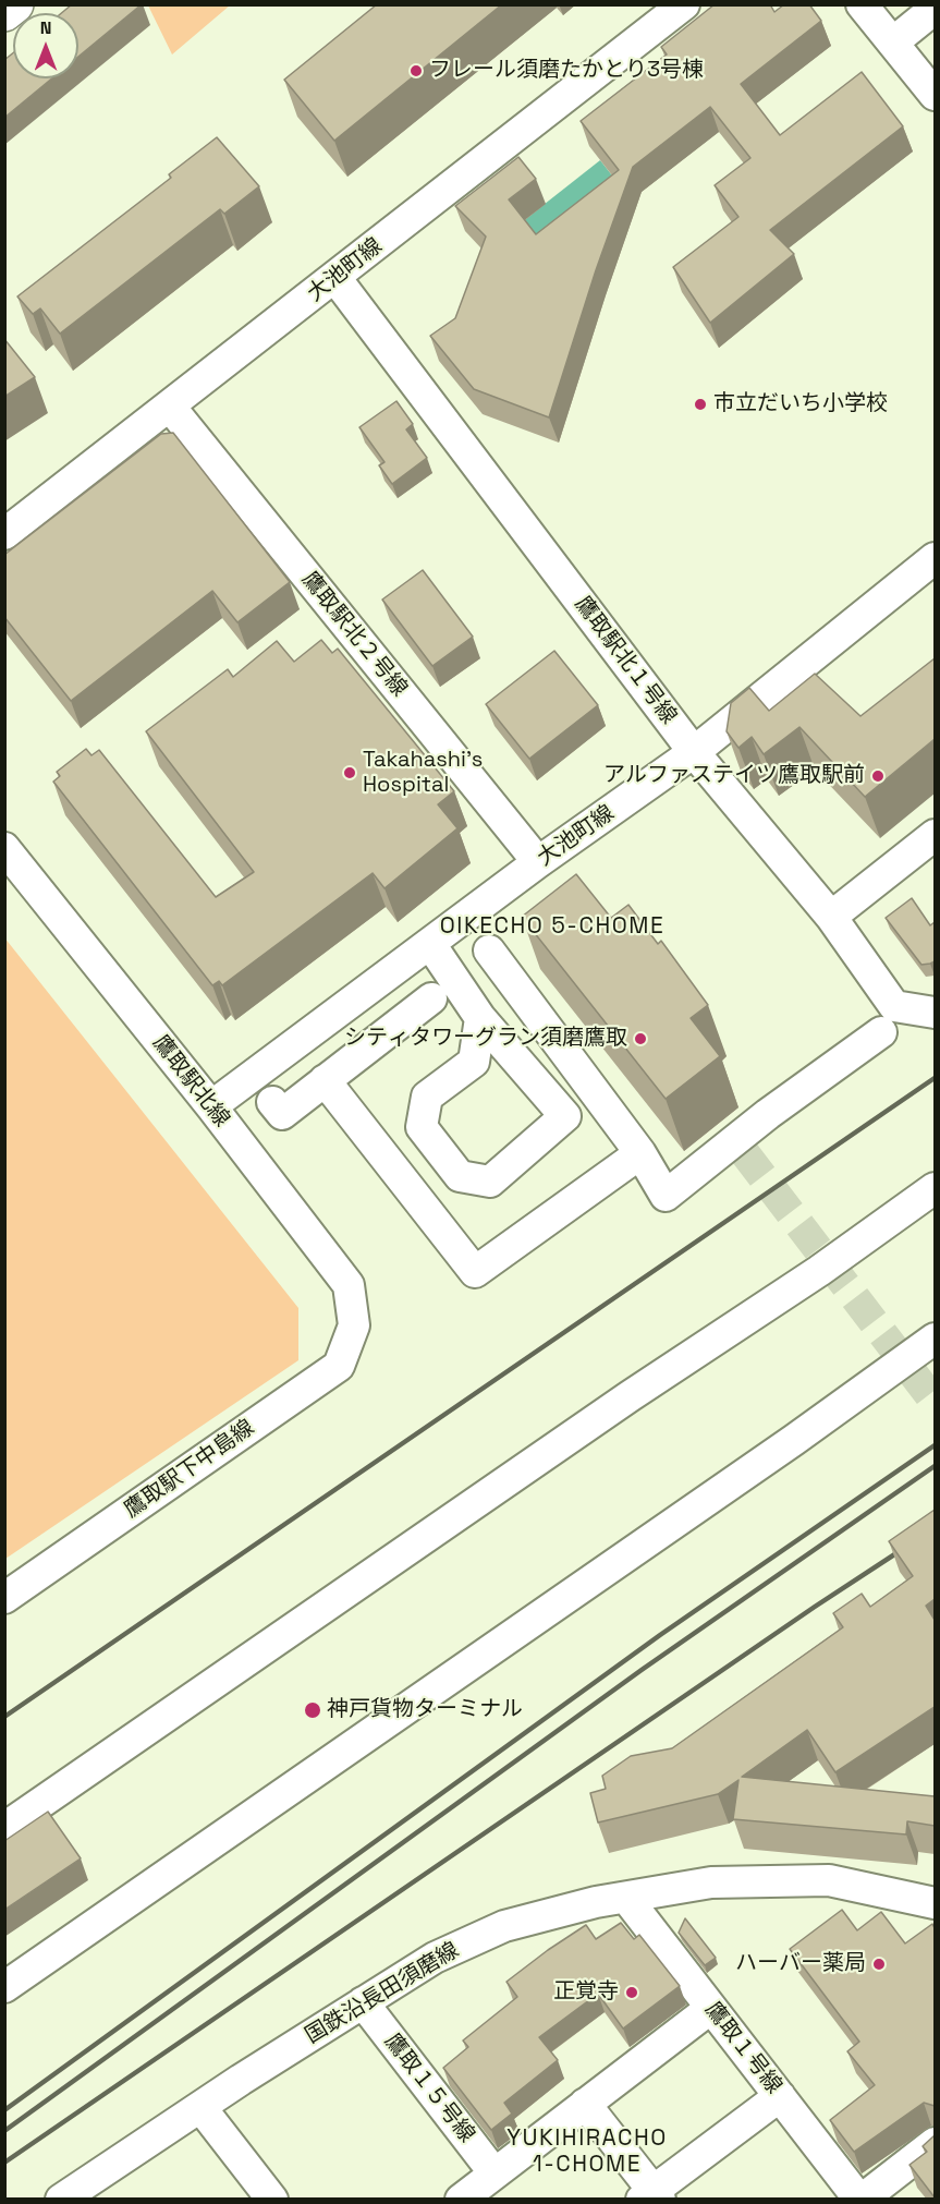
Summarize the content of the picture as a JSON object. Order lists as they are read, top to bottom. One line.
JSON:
{"streets":{"street":["大池町線","鷹取駅北２号線","鷹取駅北１号線","鷹取駅北線","鷹取駅下中島線","国鉄沿長田須磨線","鷹取１号線","鷹取１５号線"]},"crossings":[["大池町線","鷹取駅北２号線"],["大池町線","鷹取駅北１号線"],["大池町線","鷹取駅北線"],["鷹取駅北線","鷹取駅下中島線"],["国鉄沿長田須磨線","鷹取１号線"],["国鉄沿長田須磨線","鷹取１５号線"]],"districts":["OIKECHO 5-CHOME","YUKIHIRACHO 1-CHOME"],"places":["フレール須磨たかとり3号棟","市立だいち小学校","Takahashi's Hospital","アルファステイツ鷹取駅前","シティタワーグラン須磨鷹取","神戸貨物ターミナル","ハーバー薬局","正覚寺"],"north":"top"}
